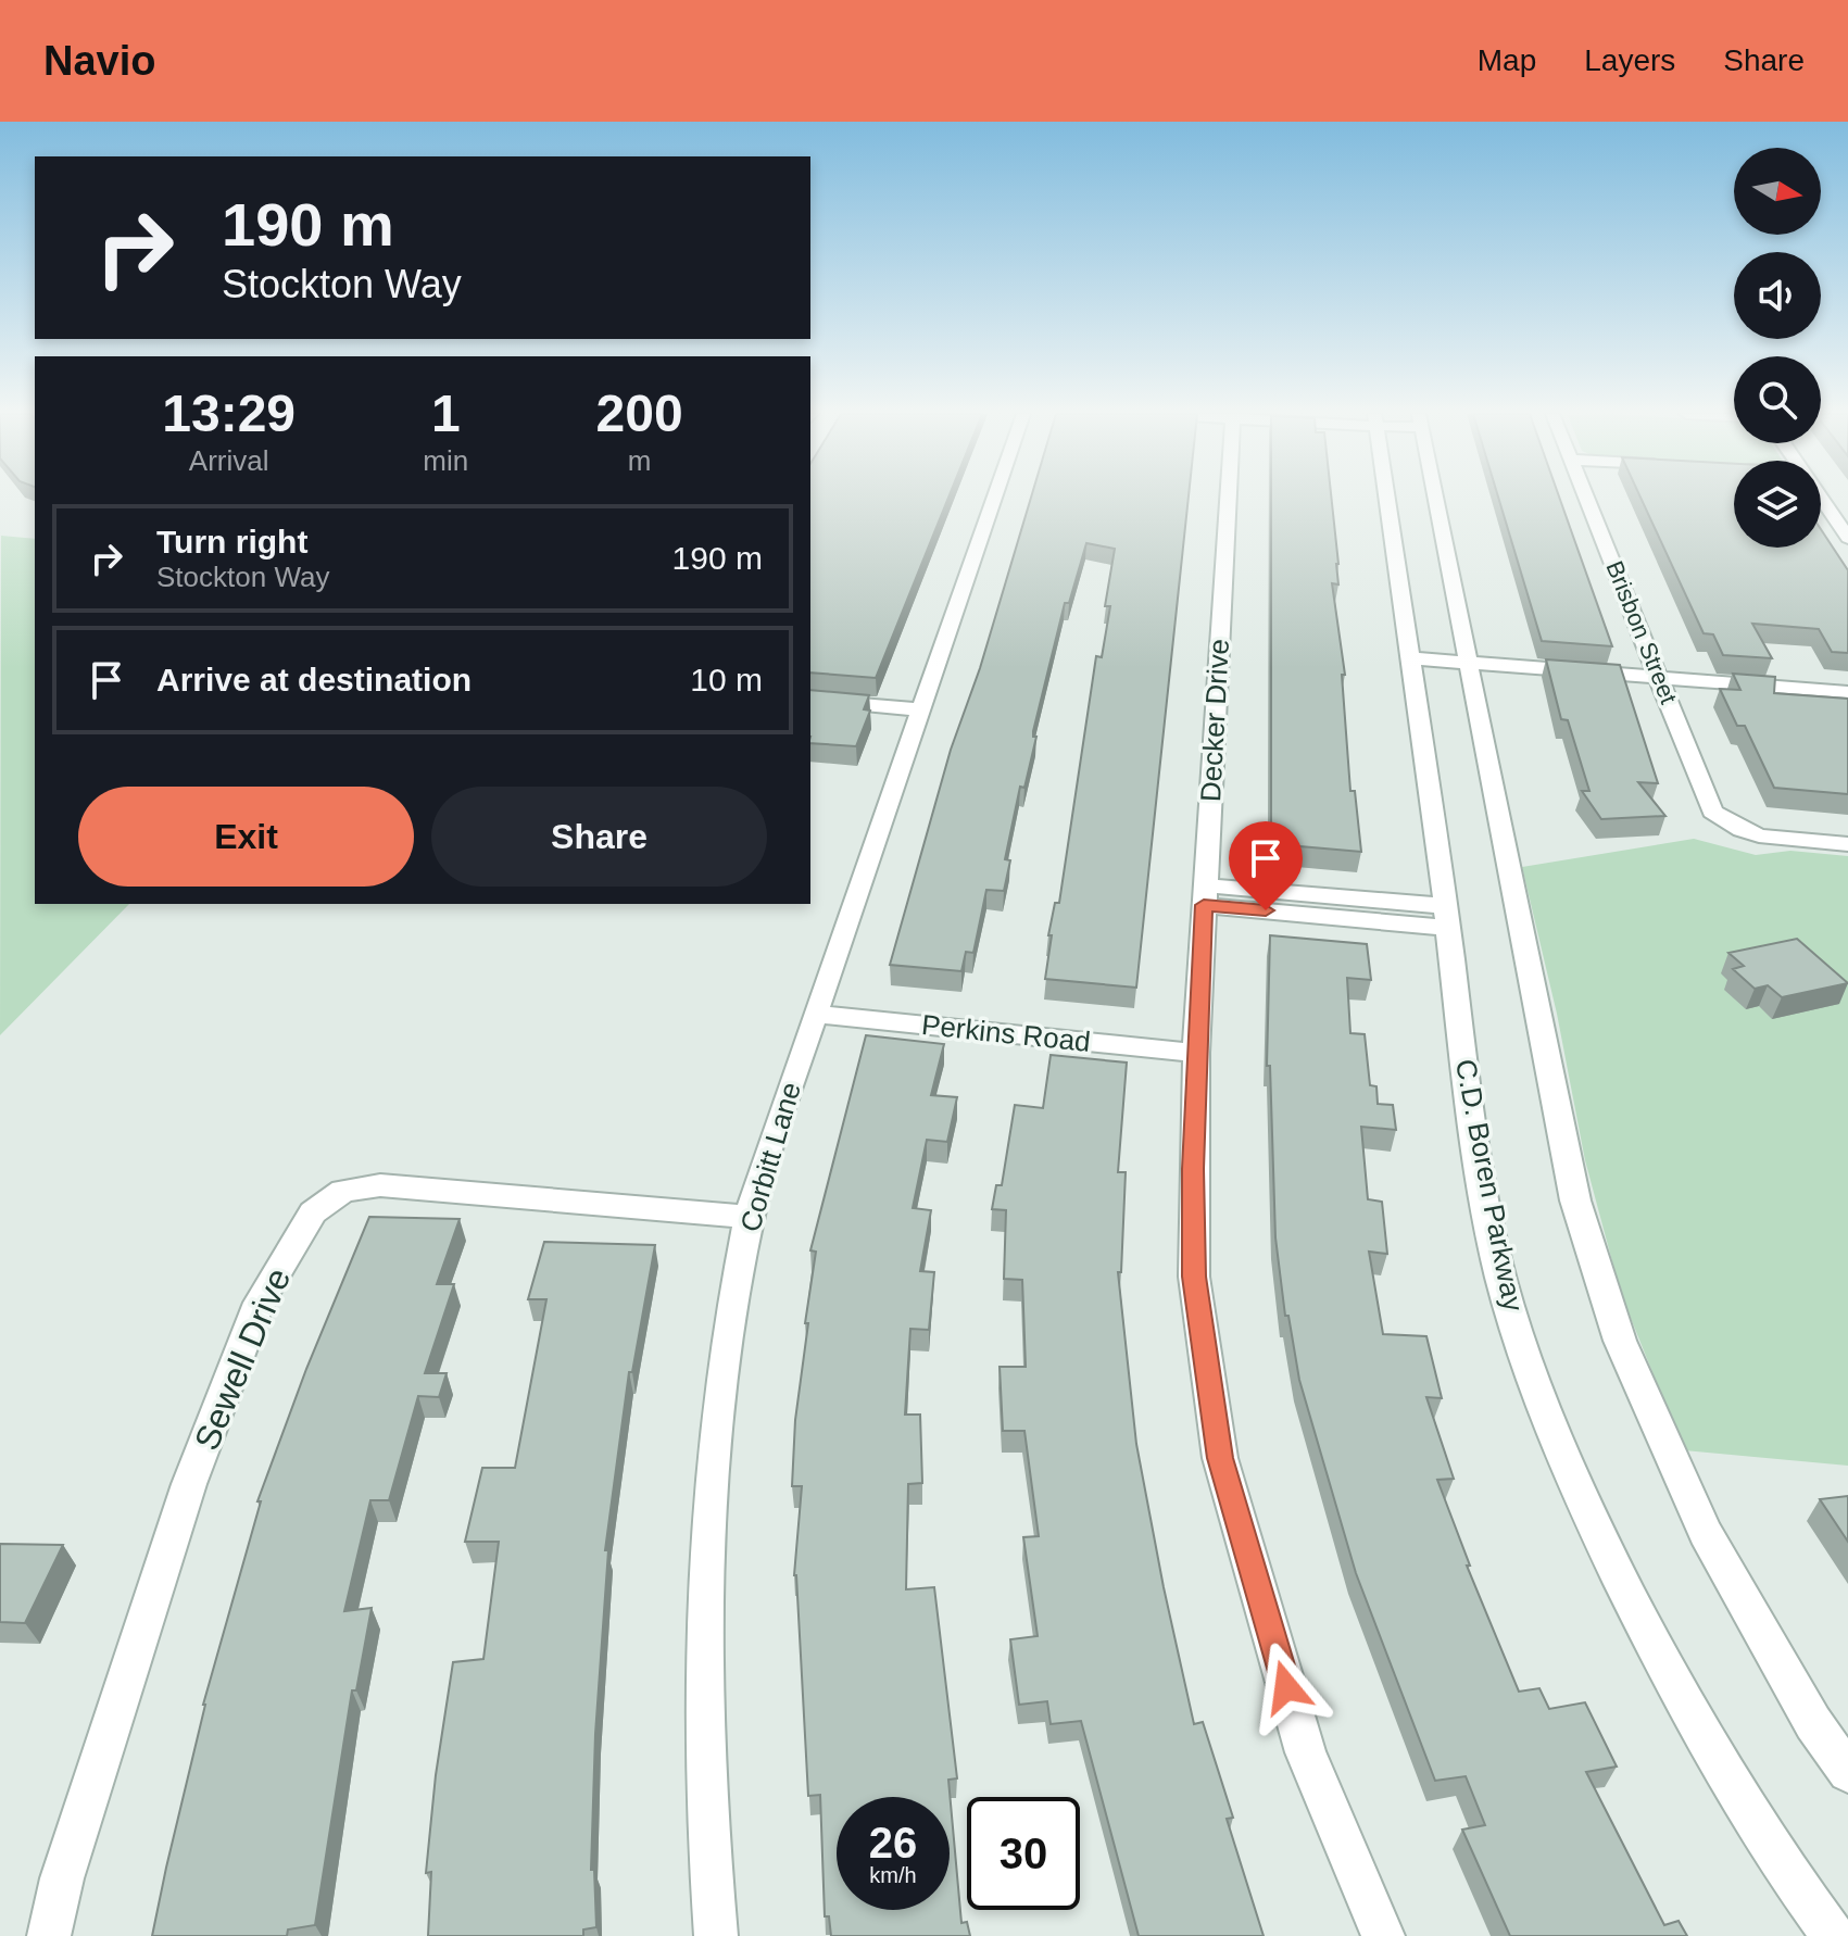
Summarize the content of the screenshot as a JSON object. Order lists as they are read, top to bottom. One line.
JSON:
{"streets":{"street":["Brisbon Street","Decker Drive","Perkins Road","Corbitt Lane","C.D. Boren Parkway","Sewell Drive"]},"crossings":[["Decker Drive","Perkins Road"],["Perkins Road","Corbitt Lane"],["Corbitt Lane","Sewell Drive"]],"north":"right","page":{"header":"Navio","nav":["Map","Layers","Share"],"turn":["190 m","Stockton Way"],"eta":["13:29","Arrival","1","min","200","m"],"list":[{"name":"Turn right","note":"Stockton Way","value":"190 m"},{"name":"Arrive at destination","value":"10 m"}],"buttons":["Exit","Share"],"speed":"26 km/h","limit":"30"}}
